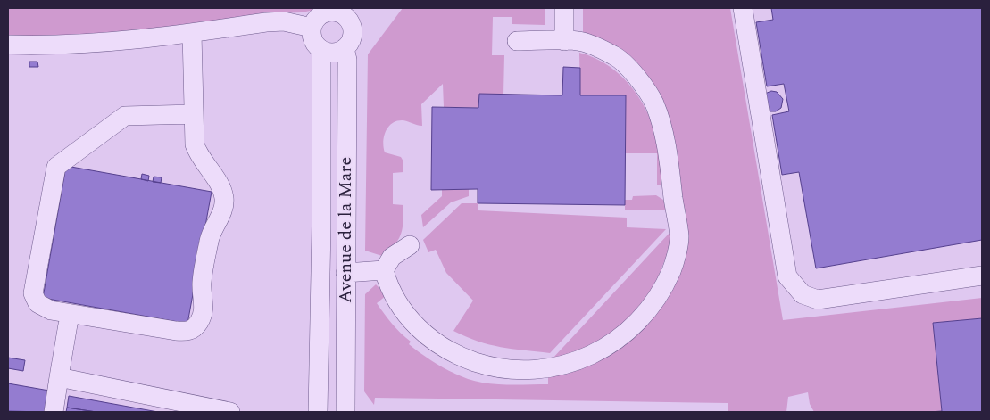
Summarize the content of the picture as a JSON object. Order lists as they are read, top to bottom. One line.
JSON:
{"streets":{"street":["Avenue de la Mare"]}}
